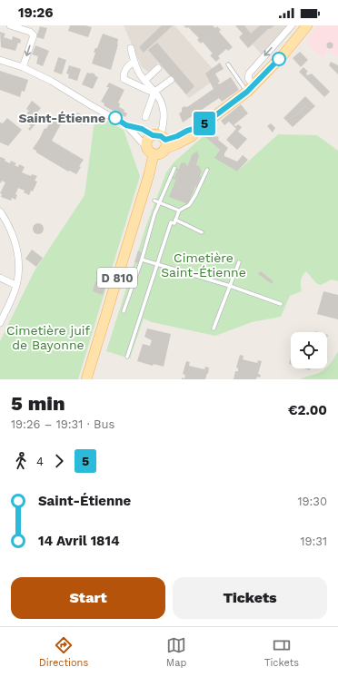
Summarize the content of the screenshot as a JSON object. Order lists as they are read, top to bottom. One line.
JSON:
{"streets":{"main road":["D 810"]},"parks":["Cimetière Saint-Étienne","Cimetière juif de Bayonne"],"places":["Saint-Étienne"],"lines":["bus line 5"],"page":{"status":"19:26","on_map":"5","heading":["5 min","19:26 – 19:31 · Bus","€2.00"],"legs":["4","5"],"list":[{"name":"Saint-Étienne","value":"19:30"},{"name":"14 Avril 1814","value":"19:31"}],"buttons":["Start","Tickets"],"tabs":["Directions","Map","Tickets"]}}
